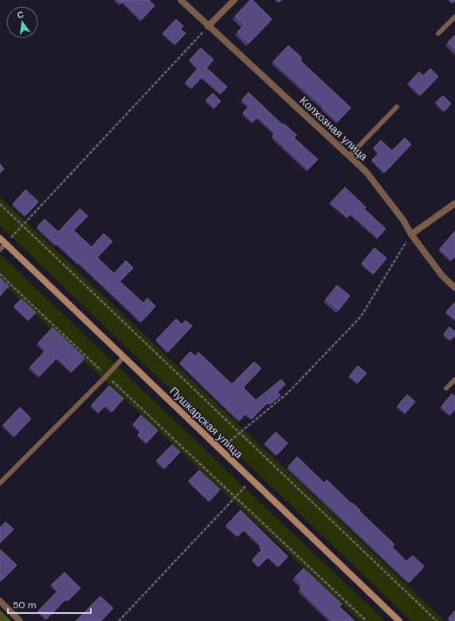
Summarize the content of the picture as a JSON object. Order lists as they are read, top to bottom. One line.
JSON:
{"streets":{"main road":["Пушкарская улица"],"street":["Колхозная улица"]},"scale_bar":"50 m","north":"top"}
